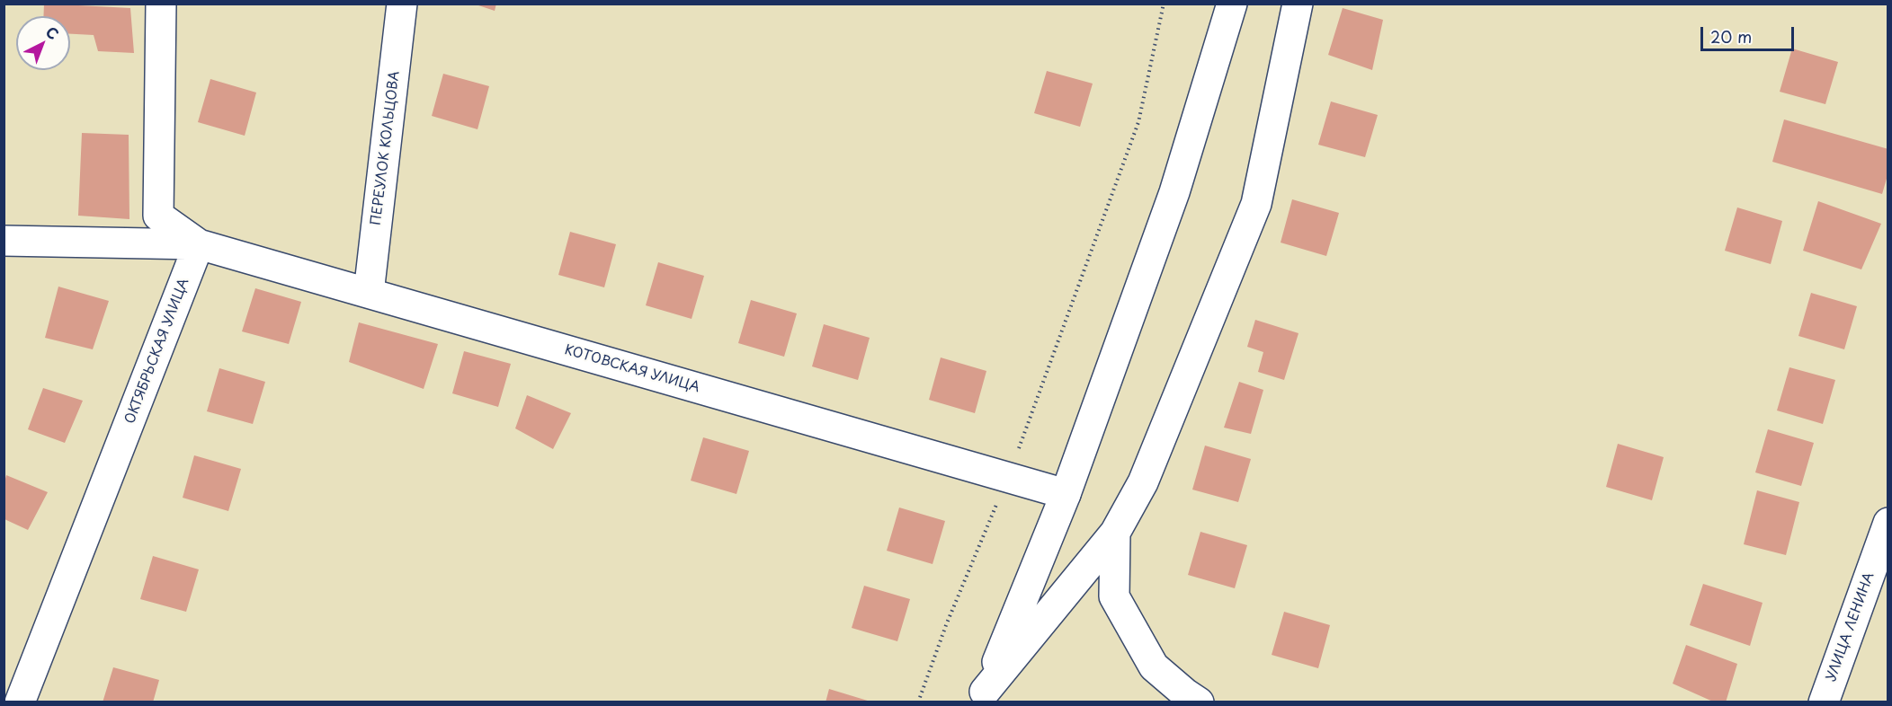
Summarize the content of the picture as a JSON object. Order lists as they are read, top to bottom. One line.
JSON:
{"streets":{"street":["ПЕРЕУЛОК КОЛЬЦОВА","ОКТЯБРЬСКАЯ УЛИЦА","КОТОВСКАЯ УЛИЦА","УЛИЦА ЛЕНИНА"]},"crossings":[["ПЕРЕУЛОК КОЛЬЦОВА","КОТОВСКАЯ УЛИЦА"],["ОКТЯБРЬСКАЯ УЛИЦА","КОТОВСКАЯ УЛИЦА"]],"scale_bar":"20 m","north":"top right"}
